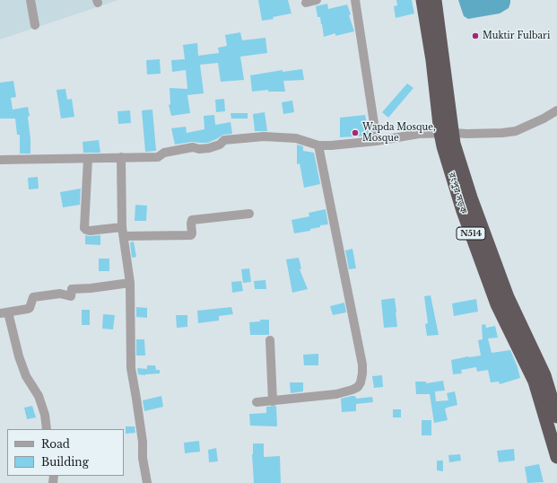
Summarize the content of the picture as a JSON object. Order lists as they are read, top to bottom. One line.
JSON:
{"streets":{"highway":["রংপুর সড়ক","N514"]},"places":["Muktir Fulbari","Wapda Mosque, Mosque"],"legend":["Road","Building"]}
